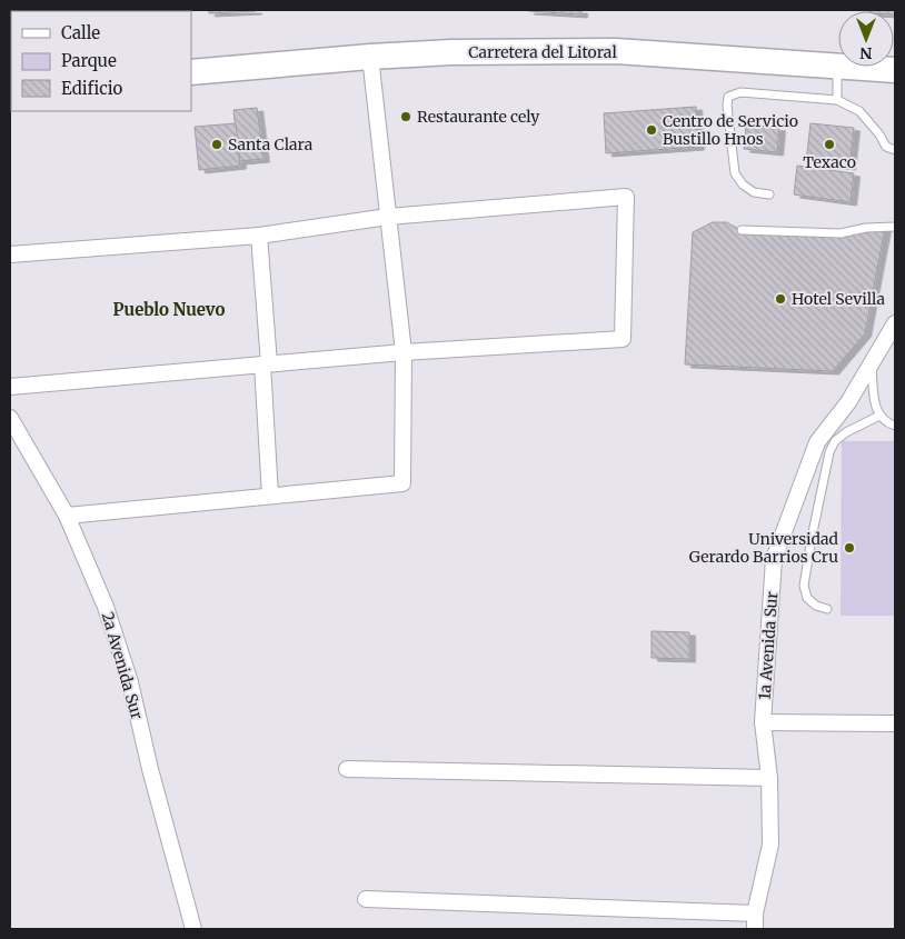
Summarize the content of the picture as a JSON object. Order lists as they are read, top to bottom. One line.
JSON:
{"streets":{"main road":["Carretera del Litoral"],"street":["1a Avenida Sur","2a Avenida Sur"]},"districts":["Pueblo Nuevo"],"places":["Restaurante cely","Centro de Servicio Bustillo Hnos","Santa Clara","Texaco","Hotel Sevilla","Universidad Gerardo Barrios Cru"],"legend":["Calle","Parque","Edificio"],"north":"bottom"}
